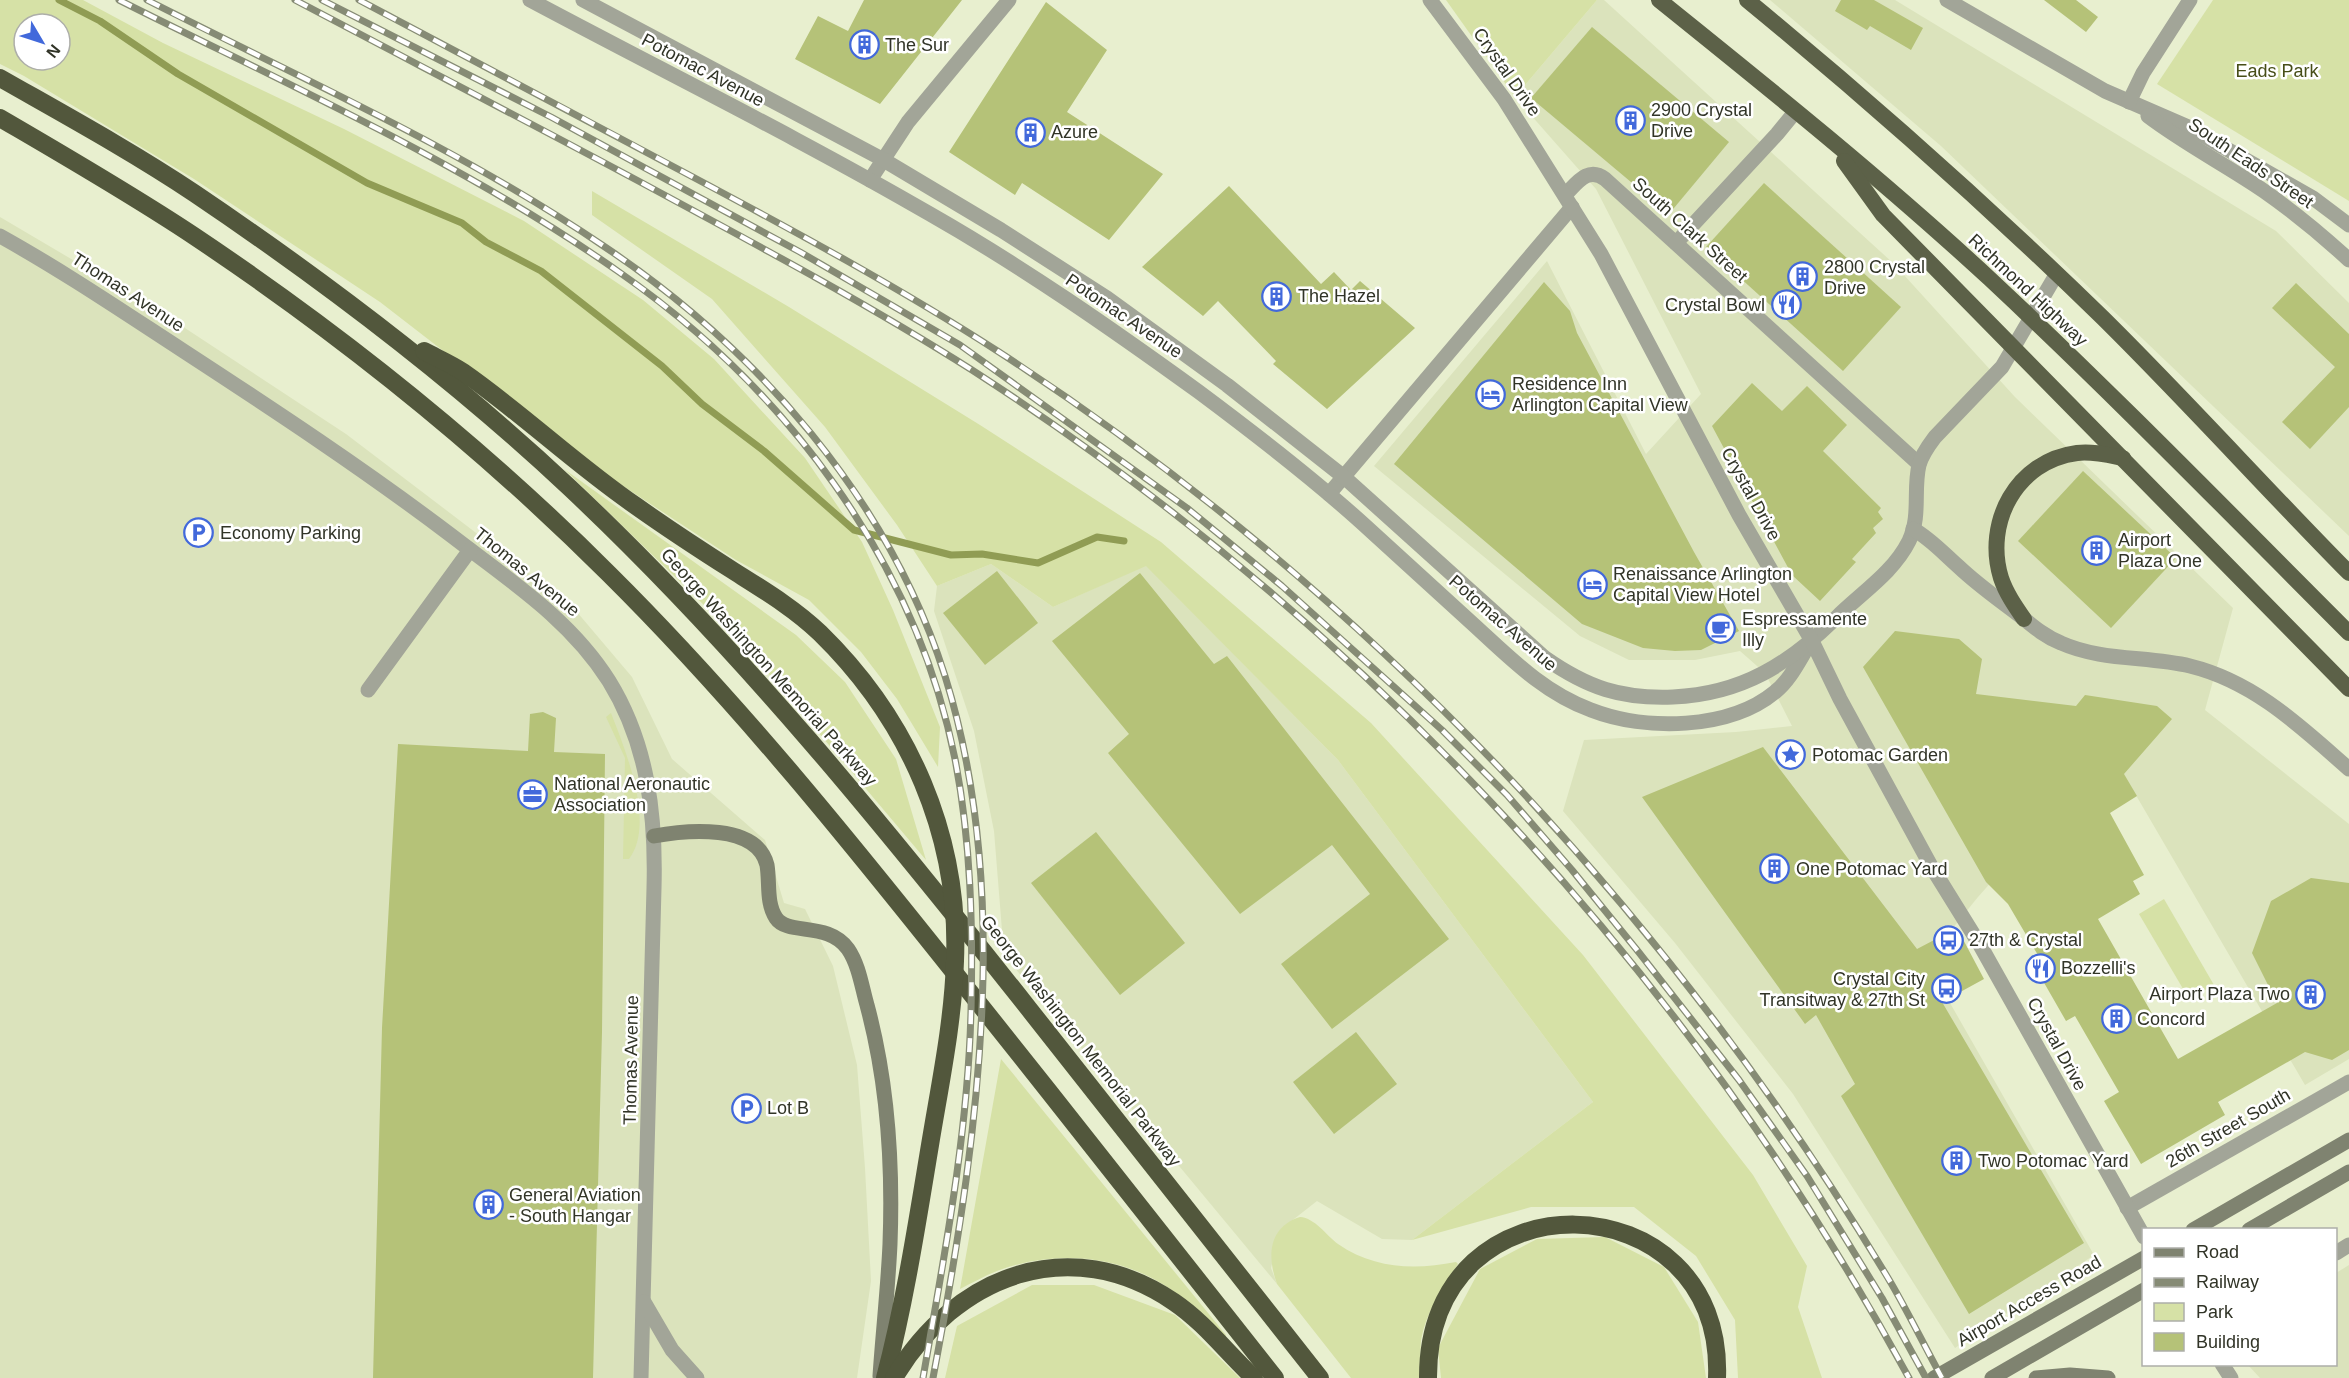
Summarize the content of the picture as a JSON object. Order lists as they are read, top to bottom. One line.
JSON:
{"streets":{"highway":["Richmond Highway","George Washington Memorial Parkway"],"main road":["Airport Access Road"],"street":["Potomac Avenue","Crystal Drive","South Eads Street","South Clark Street","Thomas Avenue","26th Street South"]},"crossings":[["Potomac Avenue","Crystal Drive"],["Potomac Avenue","South Clark Street"],["Crystal Drive","South Clark Street"],["Crystal Drive","26th Street South"]],"parks":["Eads Park"],"places":{"building":["The Sur","2900 Crystal Drive","Azure","2800 Crystal Drive","The Hazel","Airport Plaza One","One Potomac Yard","Airport Plaza Two","Concord","Two Potomac Yard","General Aviation - South Hangar"],"restaurant":["Crystal Bowl","Bozzelli's"],"hotel":["Residence Inn Arlington Capital View","Renaissance Arlington Capital View Hotel"],"parking":["Economy Parking","Lot B"],"cafe":["Espressamente Illy"],"place":["Potomac Garden"],"office":["National Aeronautic Association"],"bus stop":["27th & Crystal","Crystal City Transitway & 27th St"]},"legend":["Road","Railway","Park","Building"],"north":"bottom right"}
